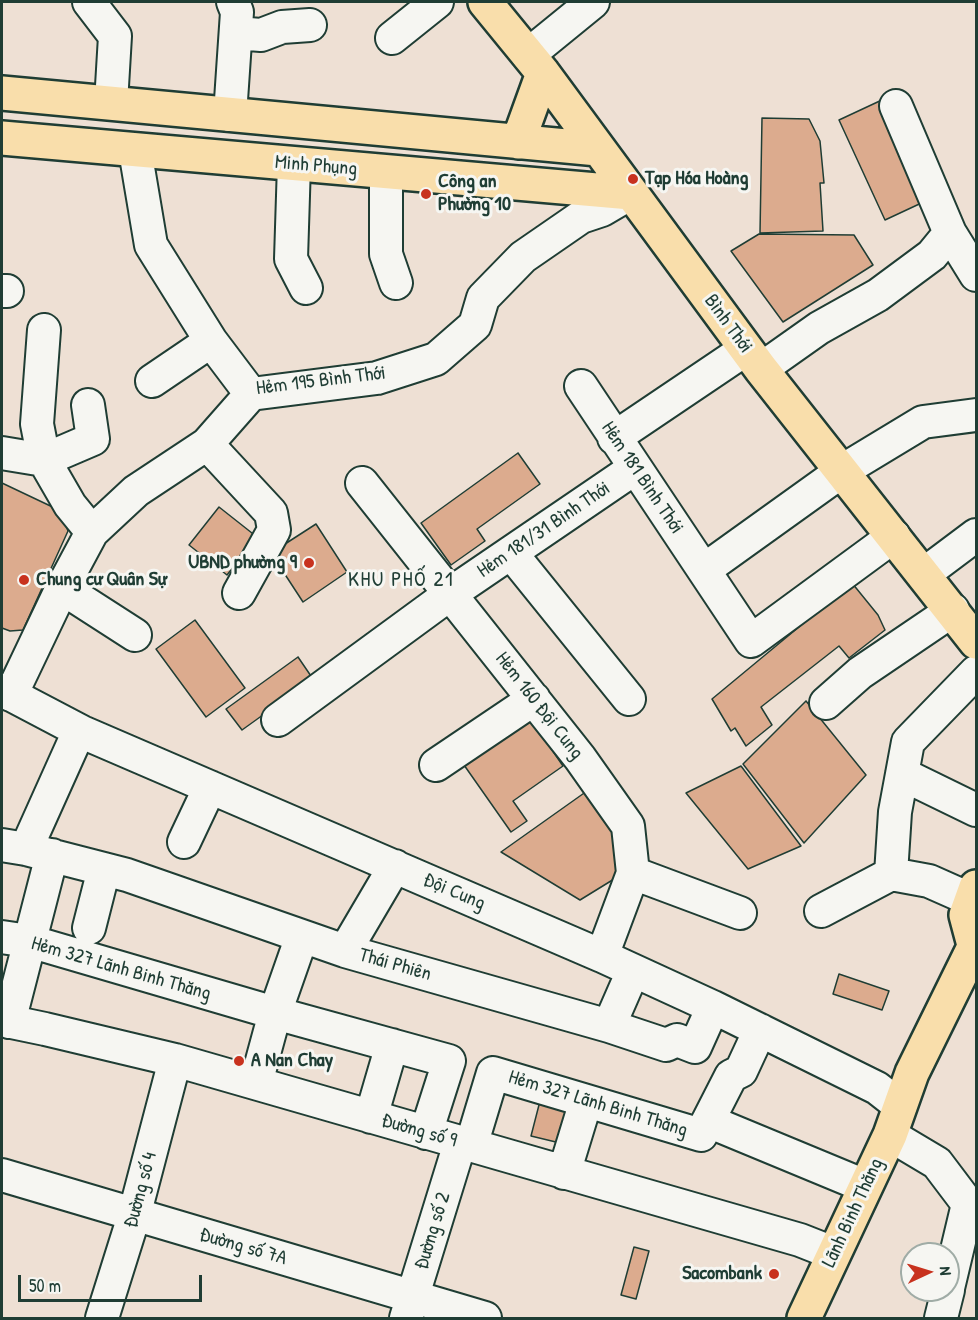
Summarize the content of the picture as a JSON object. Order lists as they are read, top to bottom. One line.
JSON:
{"streets":{"main road":["Minh Phụng","Bình Thới","Lãnh Binh Thăng"],"street":["Hẻm 195 Bình Thới","Hẻm 181 Bình Thới","Hẻm 181/31 Bình Thới","Hẻm 160 Đội Cung","Đội Cung","Thái Phiên","Hẻm 327 Lãnh Binh Thăng","Đường số 9","Đường số 4","Đường số 2","Đường số 7A"]},"crossings":[["Minh Phụng","Bình Thới"],["Minh Phụng","Hẻm 195 Bình Thới"],["Bình Thới","Hẻm 195 Bình Thới"],["Bình Thới","Hẻm 181 Bình Thới"],["Hẻm 181 Bình Thới","Hẻm 181/31 Bình Thới"],["Hẻm 181/31 Bình Thới","Hẻm 160 Đội Cung"],["Hẻm 160 Đội Cung","Đội Cung"],["Đội Cung","Thái Phiên"],["Đội Cung","Lãnh Binh Thăng"],["Hẻm 327 Lãnh Binh Thăng","Đường số 9"],["Hẻm 327 Lãnh Binh Thăng","Lãnh Binh Thăng"],["Hẻm 327 Lãnh Binh Thăng","Đường số 2"],["Đường số 9","Đường số 4"],["Đường số 9","Lãnh Binh Thăng"],["Đường số 9","Đường số 2"],["Đường số 4","Đường số 7A"],["Đường số 2","Đường số 7A"]],"districts":["KHU PHỐ 21"],"places":["Tạp Hóa Hoàng","Công an Phường 10","UBND phường 9","Chung cư Quân Sự","A Nan Chay","Sacombank"],"scale_bar":"50 m","north":"right"}
